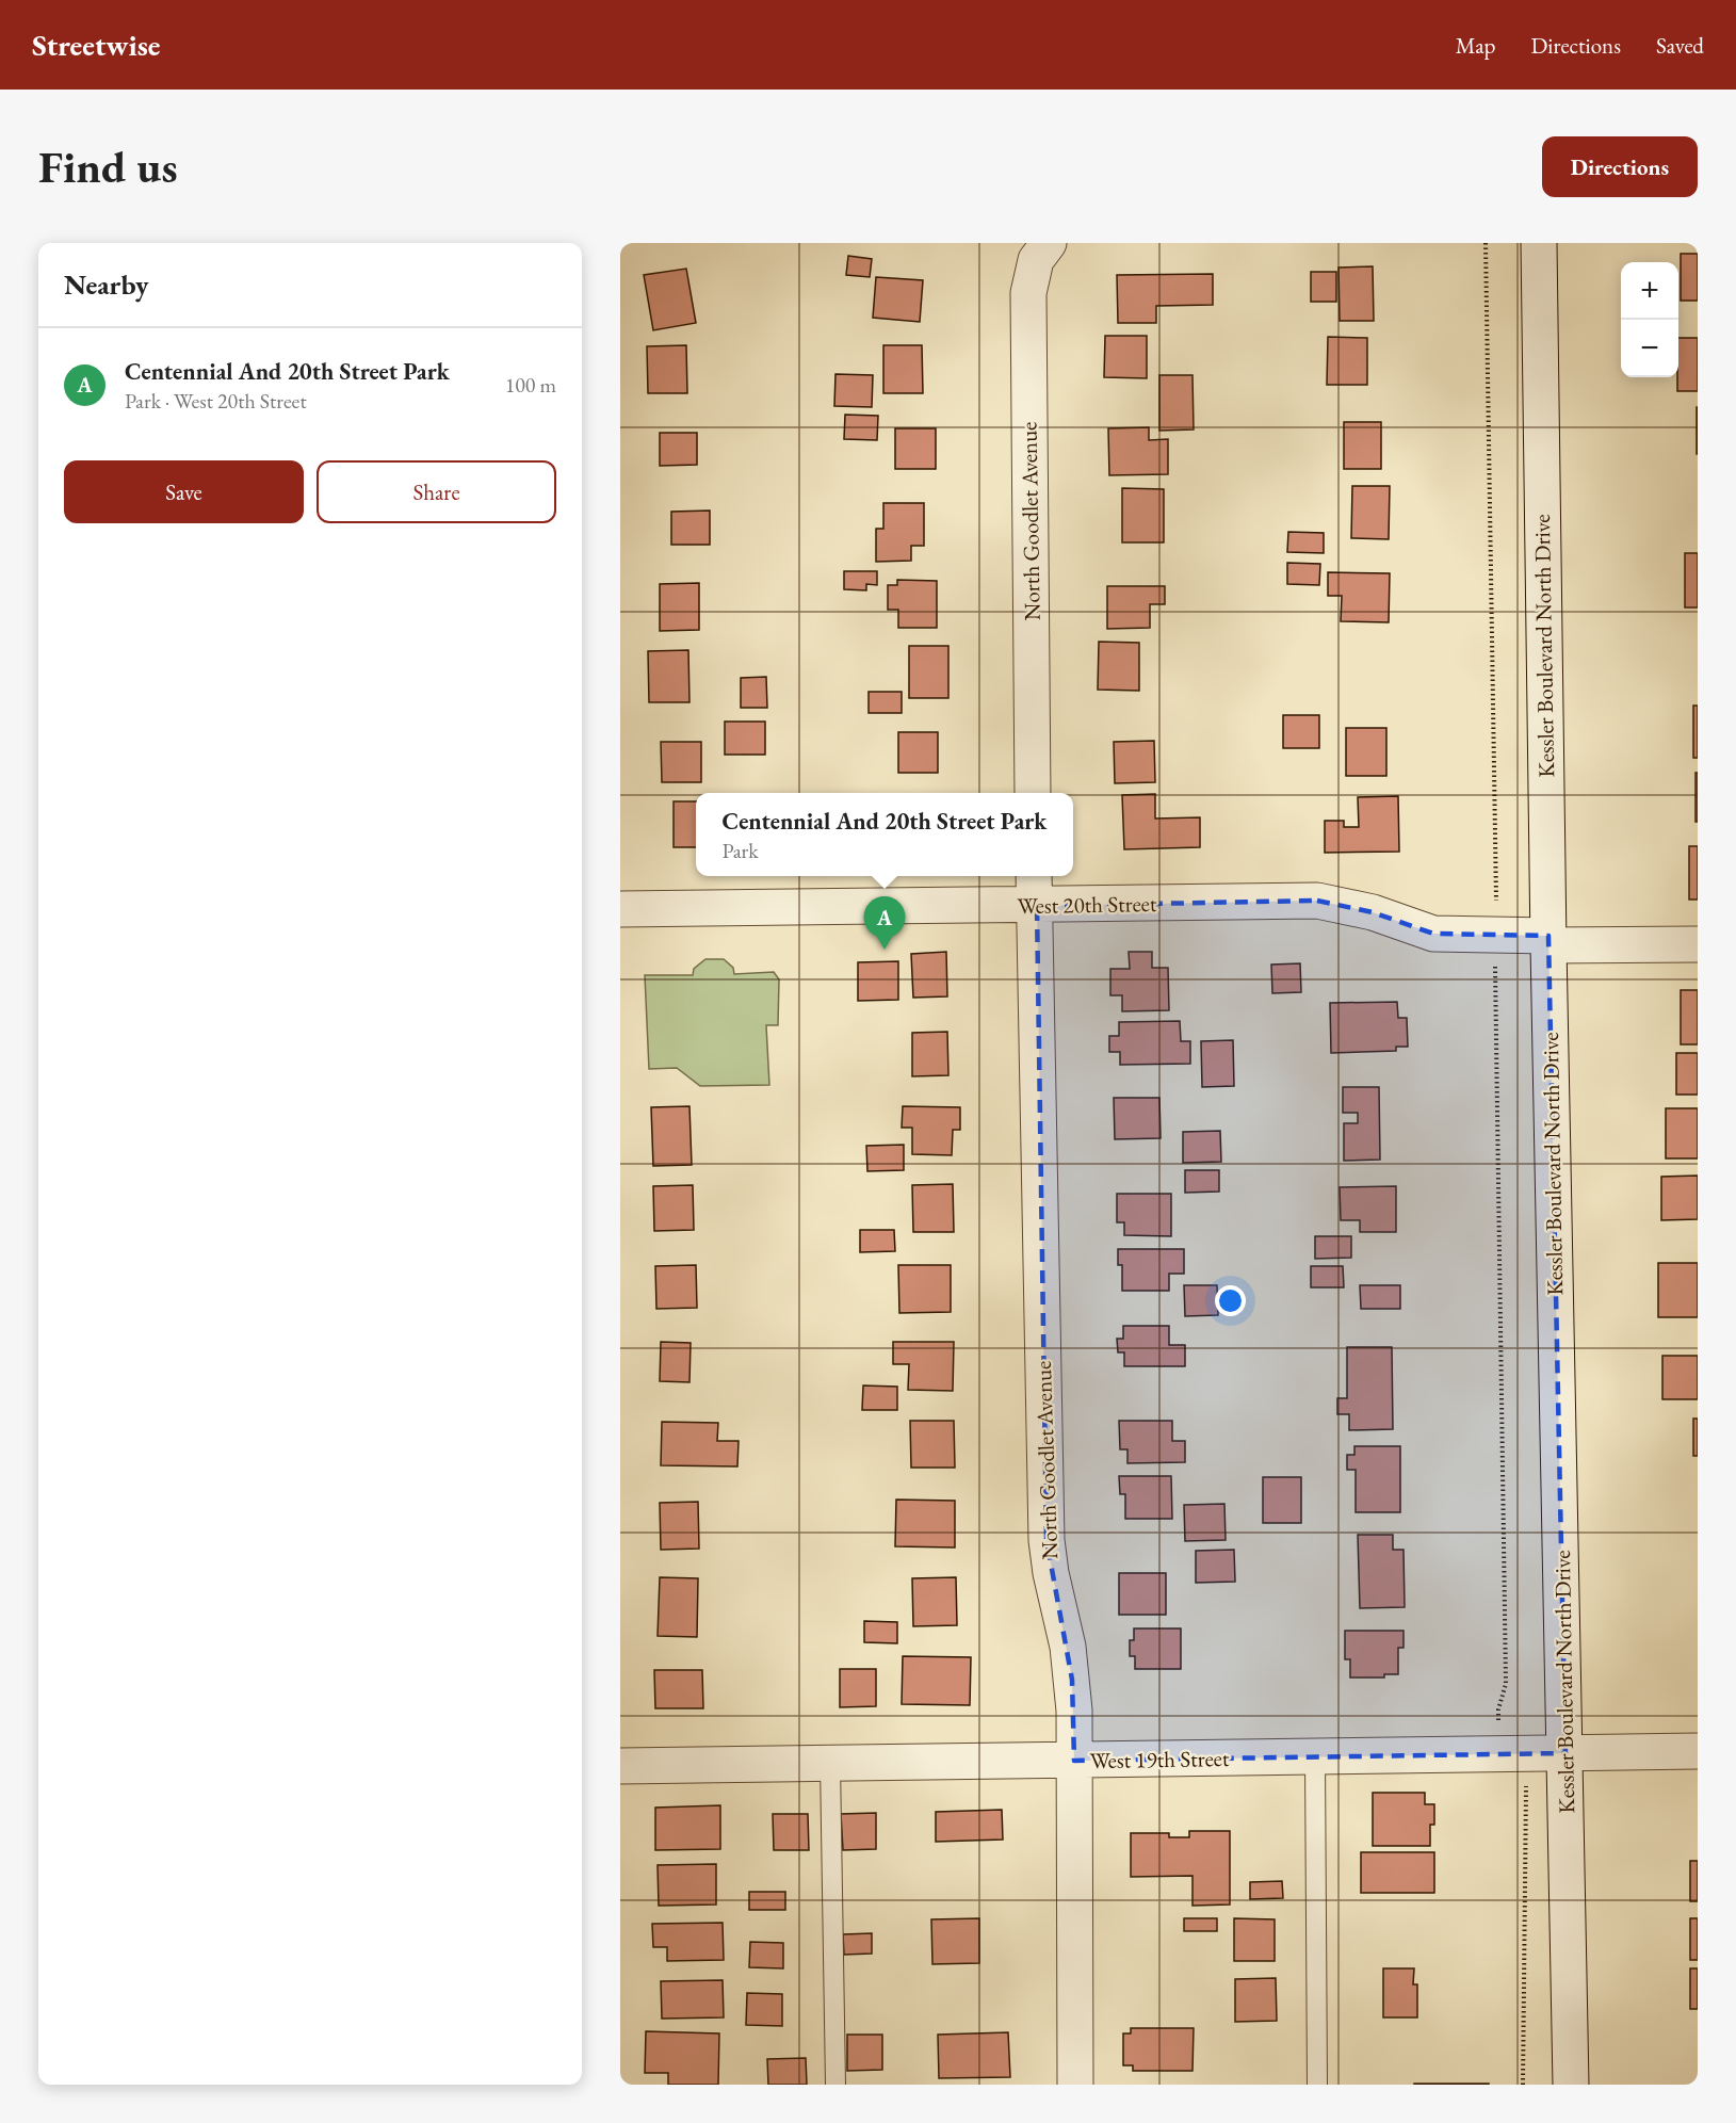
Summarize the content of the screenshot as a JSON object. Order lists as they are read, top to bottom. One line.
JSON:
{"streets":{"street":["North Goodlet Avenue","Kessler Boulevard North Drive","West 20th Street","West 19th Street"]},"crossings":[["North Goodlet Avenue","West 20th Street"],["North Goodlet Avenue","West 19th Street"],["Kessler Boulevard North Drive","West 20th Street"],["Kessler Boulevard North Drive","West 19th Street"]],"page":{"header":"Streetwise","nav":["Map","Directions","Saved"],"buttons":["Directions",["Save","Share"]],"title":"Find us","heading":"Nearby","map_buttons":["+","−"],"list":[{"mark":"A","name":"Centennial And 20th Street Park","note":"Park · West 20th Street","value":"100 m"}],"popup":["Centennial And 20th Street Park","Park"],"pins":"A"}}
